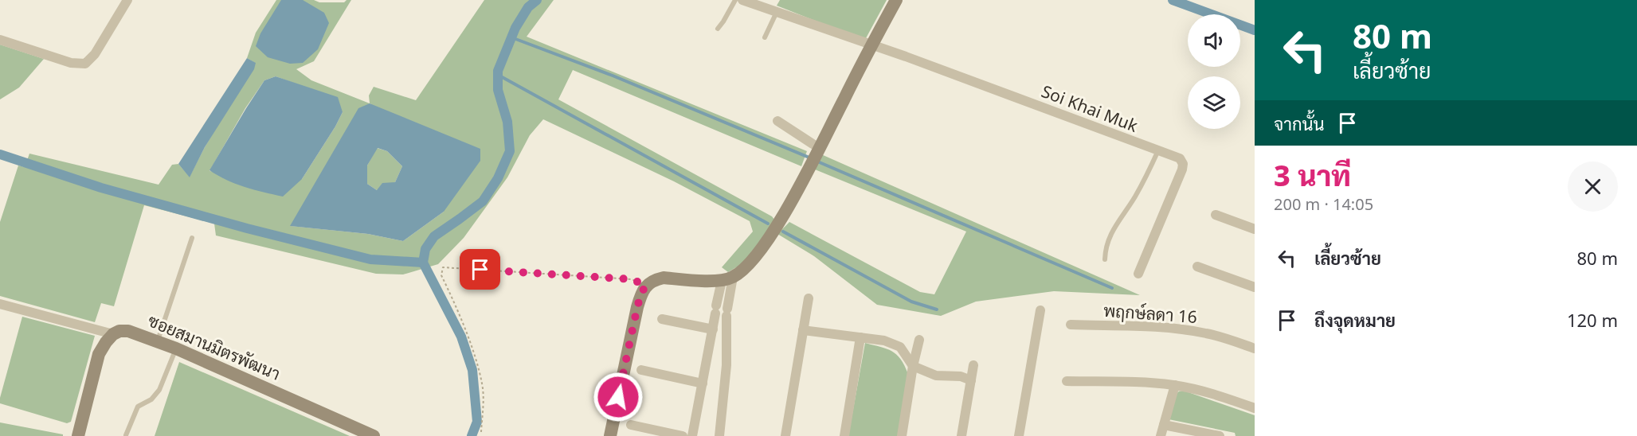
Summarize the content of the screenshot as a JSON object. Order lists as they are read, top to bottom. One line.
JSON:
{"streets":{"street":["Soi Khai Muk","พฤกษ์ลดา 16","ซอยสมานมิตรพัฒนา"]},"page":{"turn":["80 m","เลี้ยวซ้าย"],"then":"จากนั้น","heading":["3 นาที","200 m · 14:05"],"list":[{"name":"เลี้ยวซ้าย","value":"80 m"},{"name":"ถึงจุดหมาย","value":"120 m"}]}}
